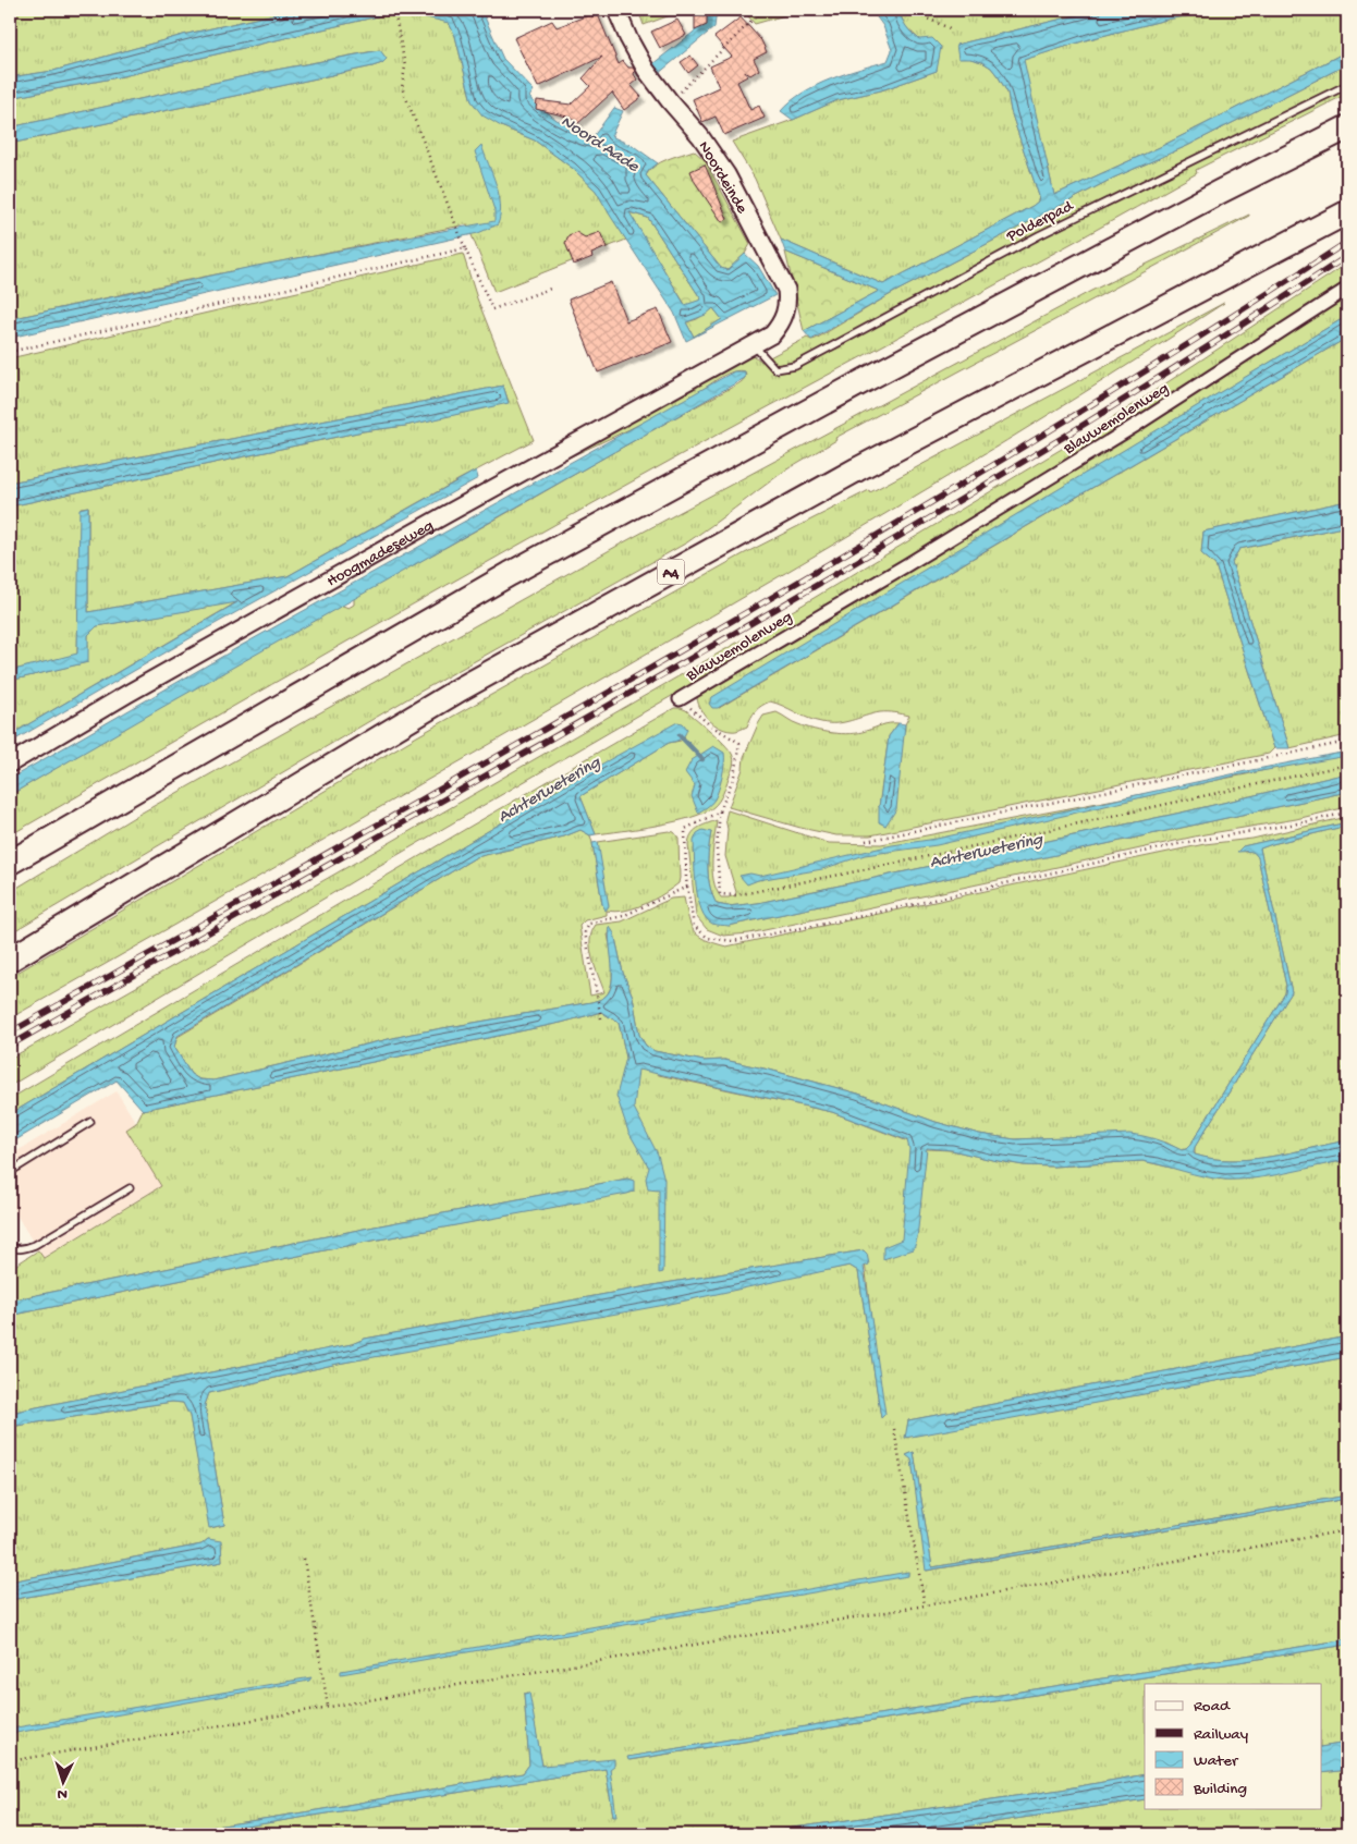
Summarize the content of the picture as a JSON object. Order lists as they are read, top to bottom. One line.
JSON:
{"streets":{"highway":["A4"],"street":["Noordeinde","Blauwemolenweg","Hoogmadeseweg"],"lane":["Polderpad"]},"crossings":[["Noordeinde","Polderpad"],["Noordeinde","Hoogmadeseweg"],["Polderpad","Hoogmadeseweg"]],"water":["Noord Aade","Achterwetering"],"legend":["Road","Railway","Water","Building"],"north":"bottom"}
